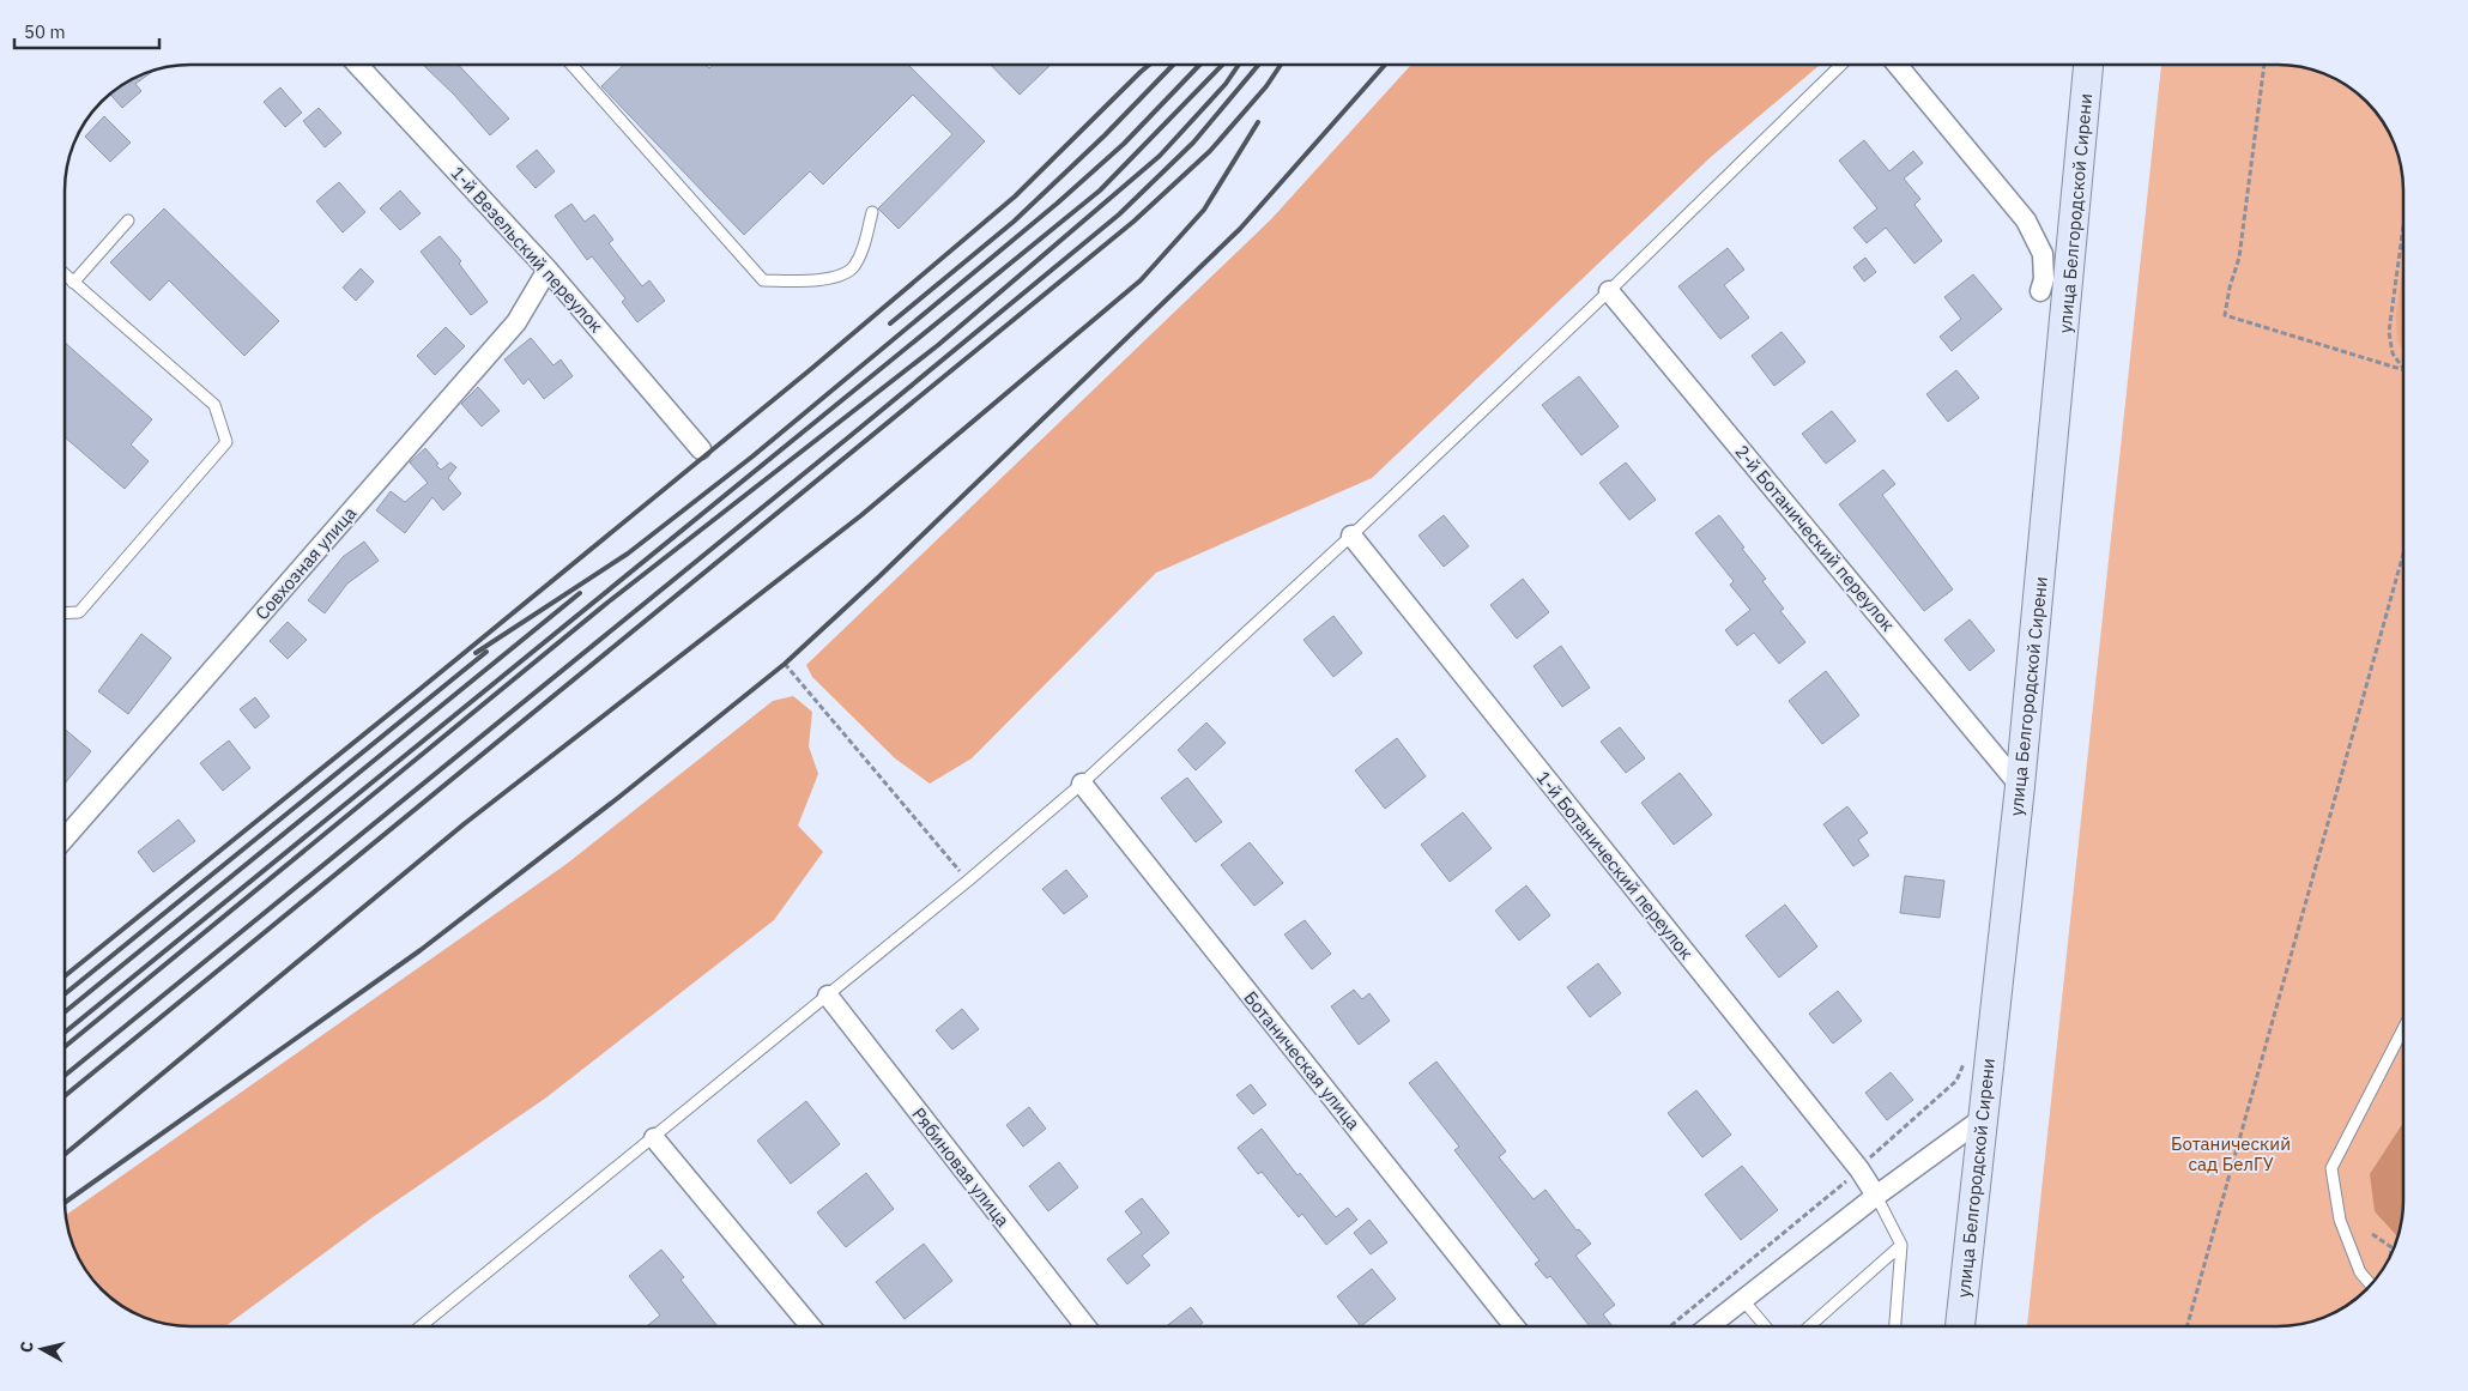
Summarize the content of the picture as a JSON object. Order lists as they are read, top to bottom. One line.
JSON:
{"streets":{"main road":["улица Белгородской Сирени"],"street":["1-й Везельский переулок","2-й Ботанический переулок","Совхозная улица","1-й Ботанический переулок","Ботаническая улица","Рябиновая улица"]},"crossings":[["улица Белгородской Сирени","2-й Ботанический переулок"],["1-й Везельский переулок","Совхозная улица"]],"parks":["Ботанический сад БелГУ"],"scale_bar":"50 m","north":"left"}
